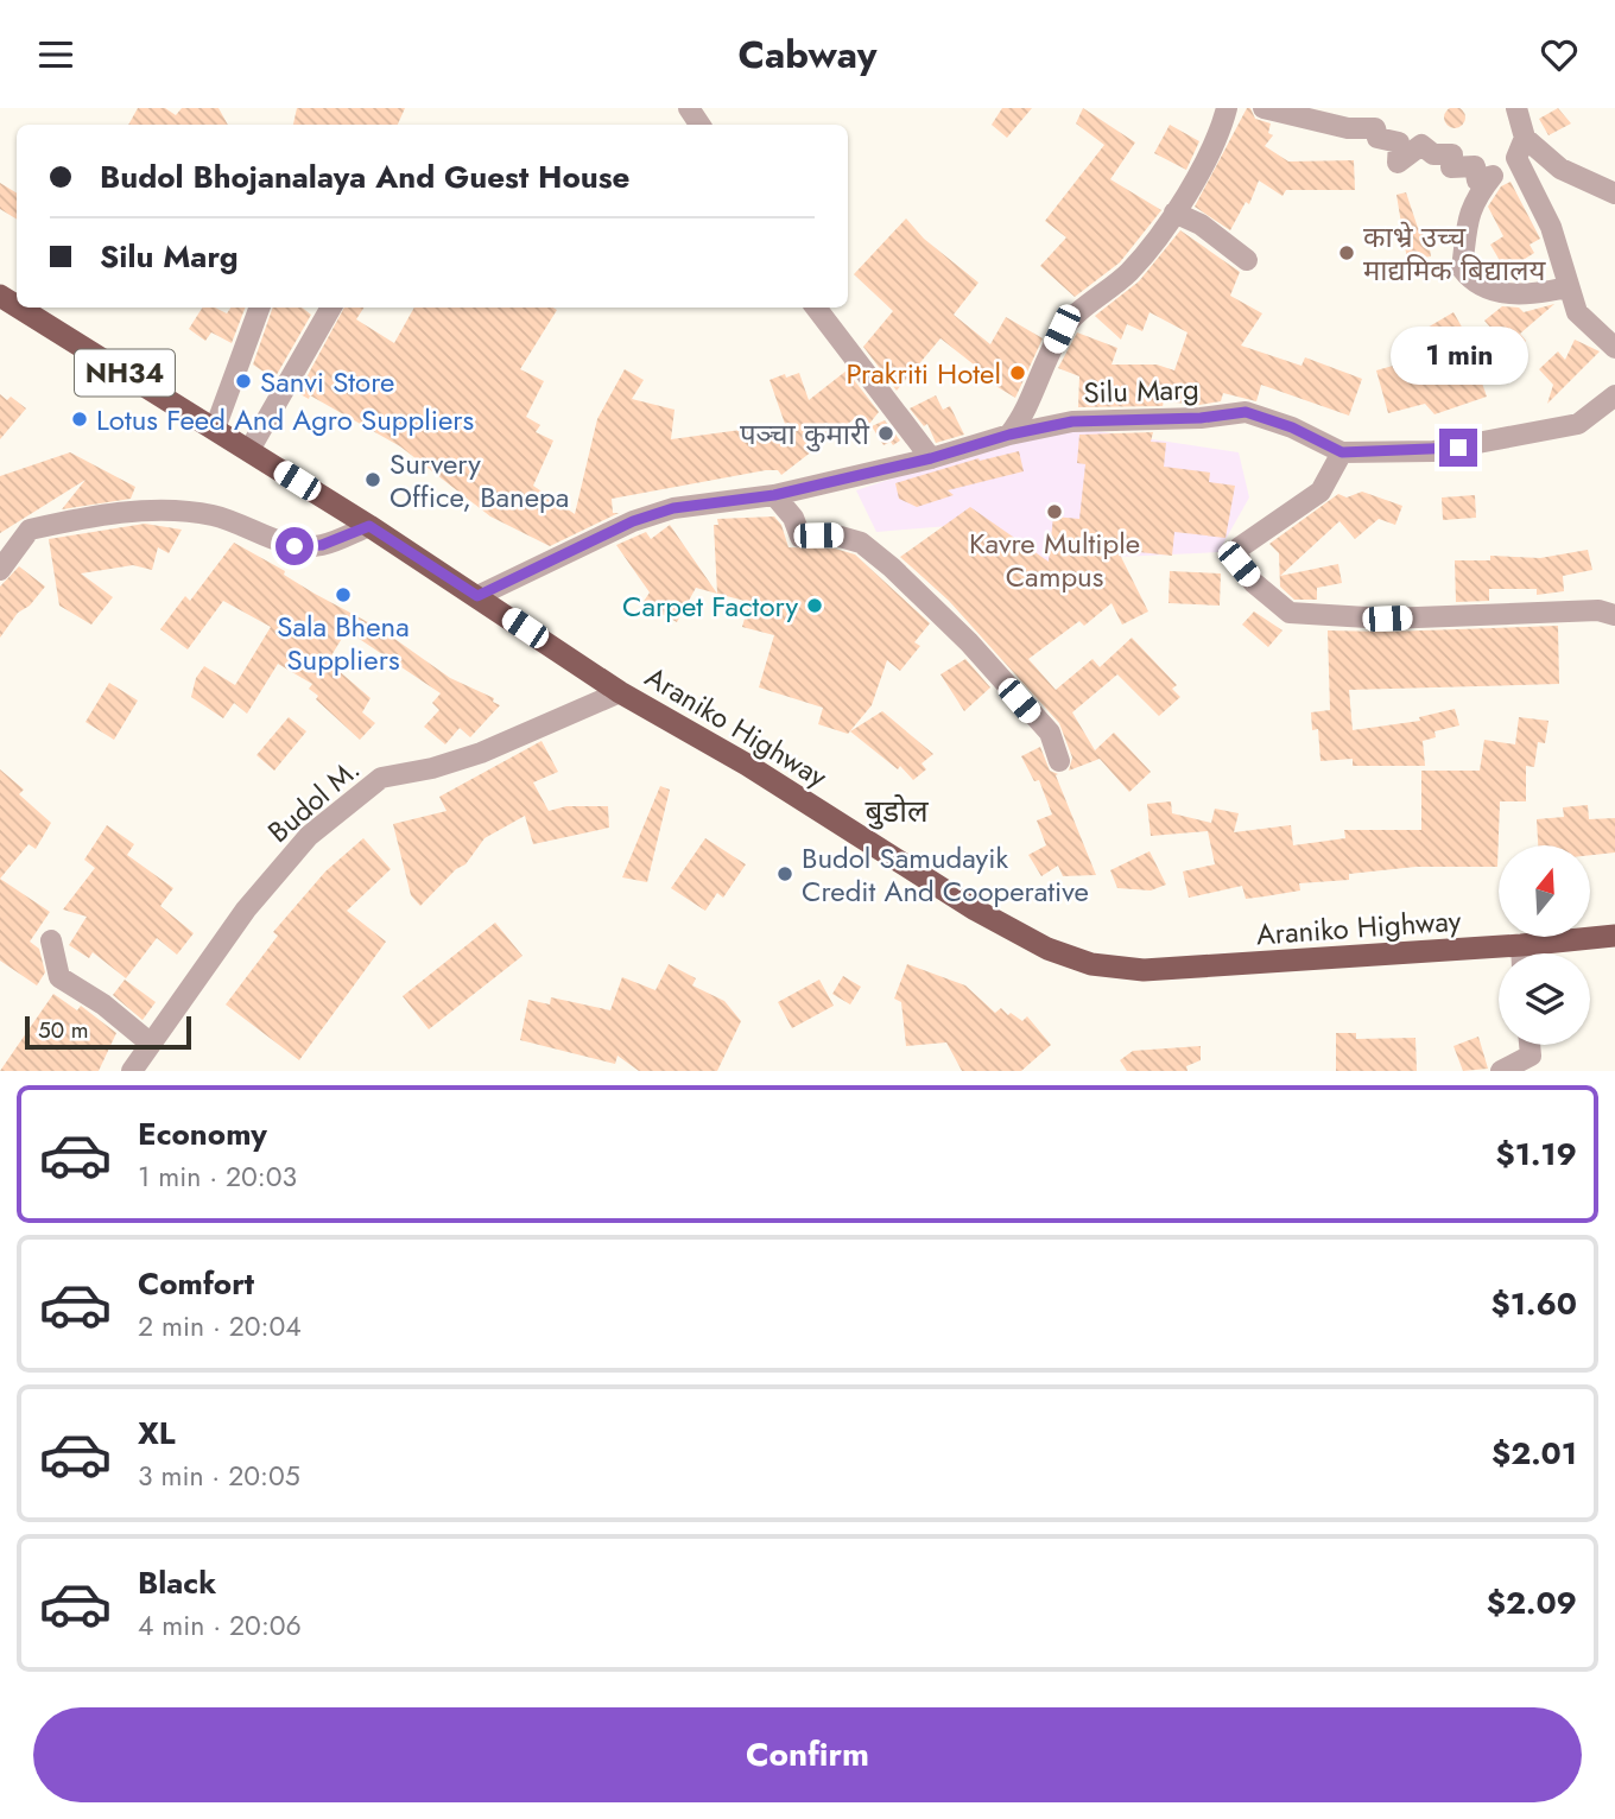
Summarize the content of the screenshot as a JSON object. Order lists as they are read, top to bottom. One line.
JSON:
{"streets":{"highway":["NH34","Araniko Highway"],"street":["Silu Marg","Budol M."]},"crossings":[["Silu Marg","Araniko Highway"],["Araniko Highway","Budol M."]],"districts":["बुडोल"],"places":["काभ्रे उच्च माद्यमिक बिद्यालय","Prakriti Hotel","Sanvi Store","Lotus Feed And Agro Suppliers","पञ्चा कुमारी","Survery Office, Banepa","Kavre Multiple Campus","Sala Bhena Suppliers","Carpet Factory","Budol Samudayik Credit And Cooperative"],"scale_bar":"50 m","north":"top","page":{"header":"Cabway","banner":["Budol Bhojanalaya And Guest House","Silu Marg"],"bubble":"1 min","scale":"50 m","list":[{"name":"Economy","note":"1 min · 20:03","value":"$1.19"},{"name":"Comfort","note":"2 min · 20:04","value":"$1.60"},{"name":"XL","note":"3 min · 20:05","value":"$2.01"},{"name":"Black","note":"4 min · 20:06","value":"$2.09"}],"buttons":"Confirm"}}
